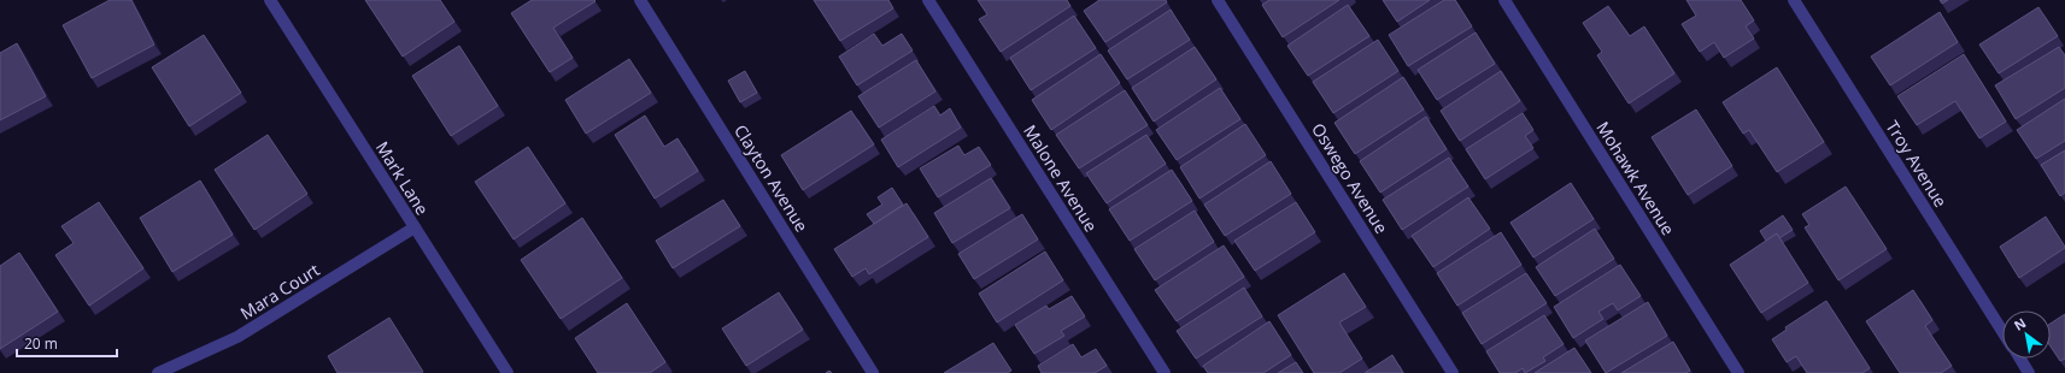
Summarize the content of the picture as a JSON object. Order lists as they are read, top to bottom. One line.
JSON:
{"streets":{"street":["Troy Avenue","Mark Lane","Clayton Avenue","Malone Avenue","Oswego Avenue","Mohawk Avenue","Mara Court"]},"crossings":[["Mark Lane","Mara Court"]],"scale_bar":"20 m","north":"top left"}
